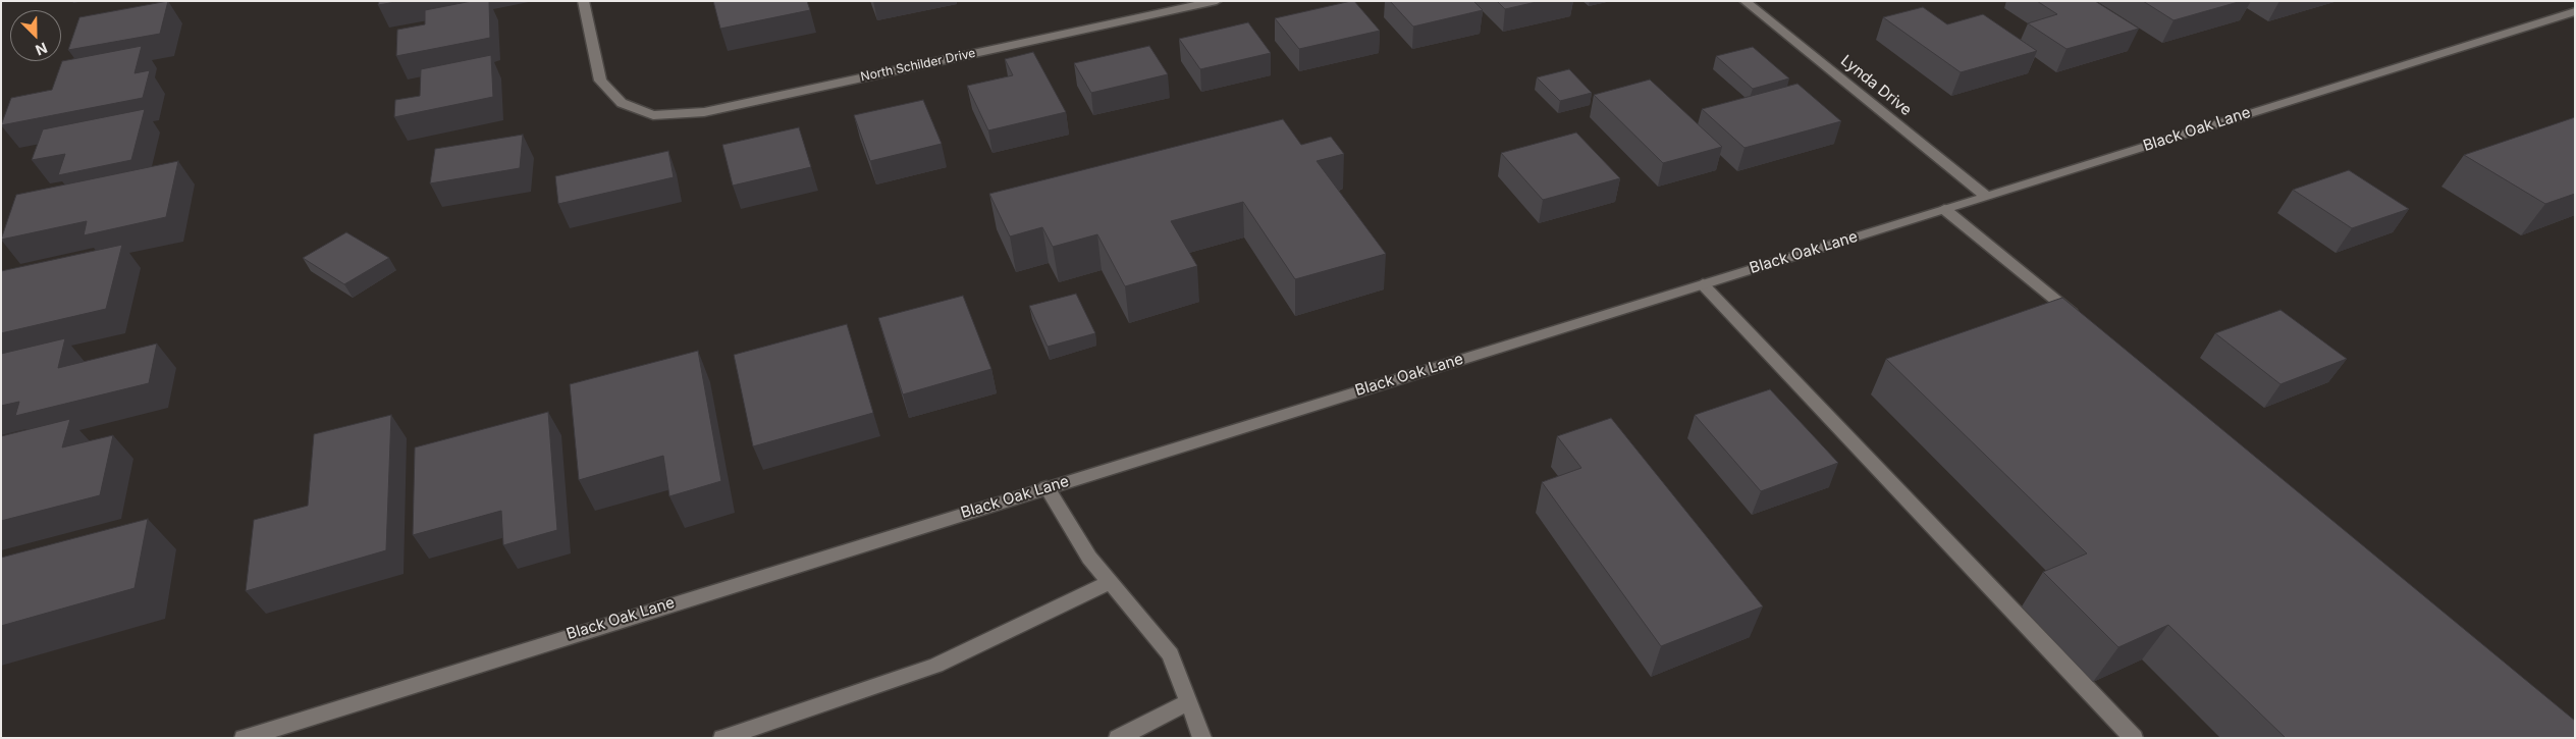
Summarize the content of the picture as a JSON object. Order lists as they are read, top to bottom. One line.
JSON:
{"streets":{"street":["North Schilder Drive","Lynda Drive","Black Oak Lane"]},"crossings":[["Lynda Drive","Black Oak Lane"]],"north":"bottom right"}
